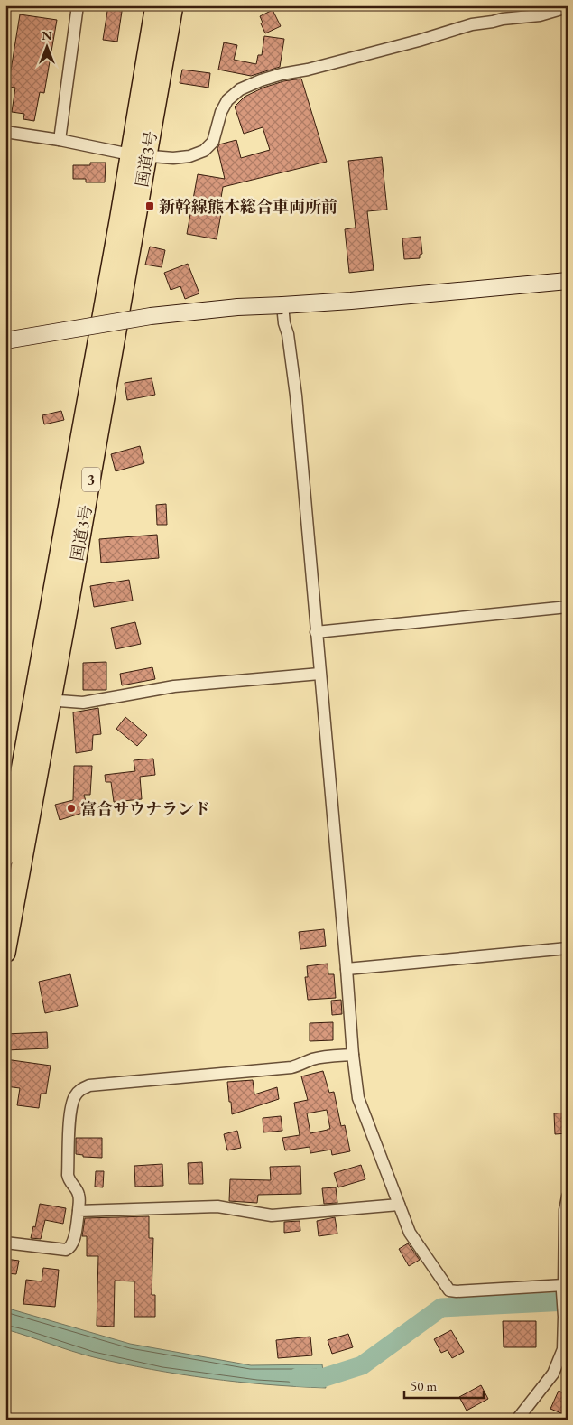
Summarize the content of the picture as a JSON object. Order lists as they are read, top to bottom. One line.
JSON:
{"streets":{"highway":["国道3号","3"]},"places":{"transit":["新幹線熊本総合車両所前"],"other":["富合サウナランド"]},"scale_bar":"50 m","north":"top"}
